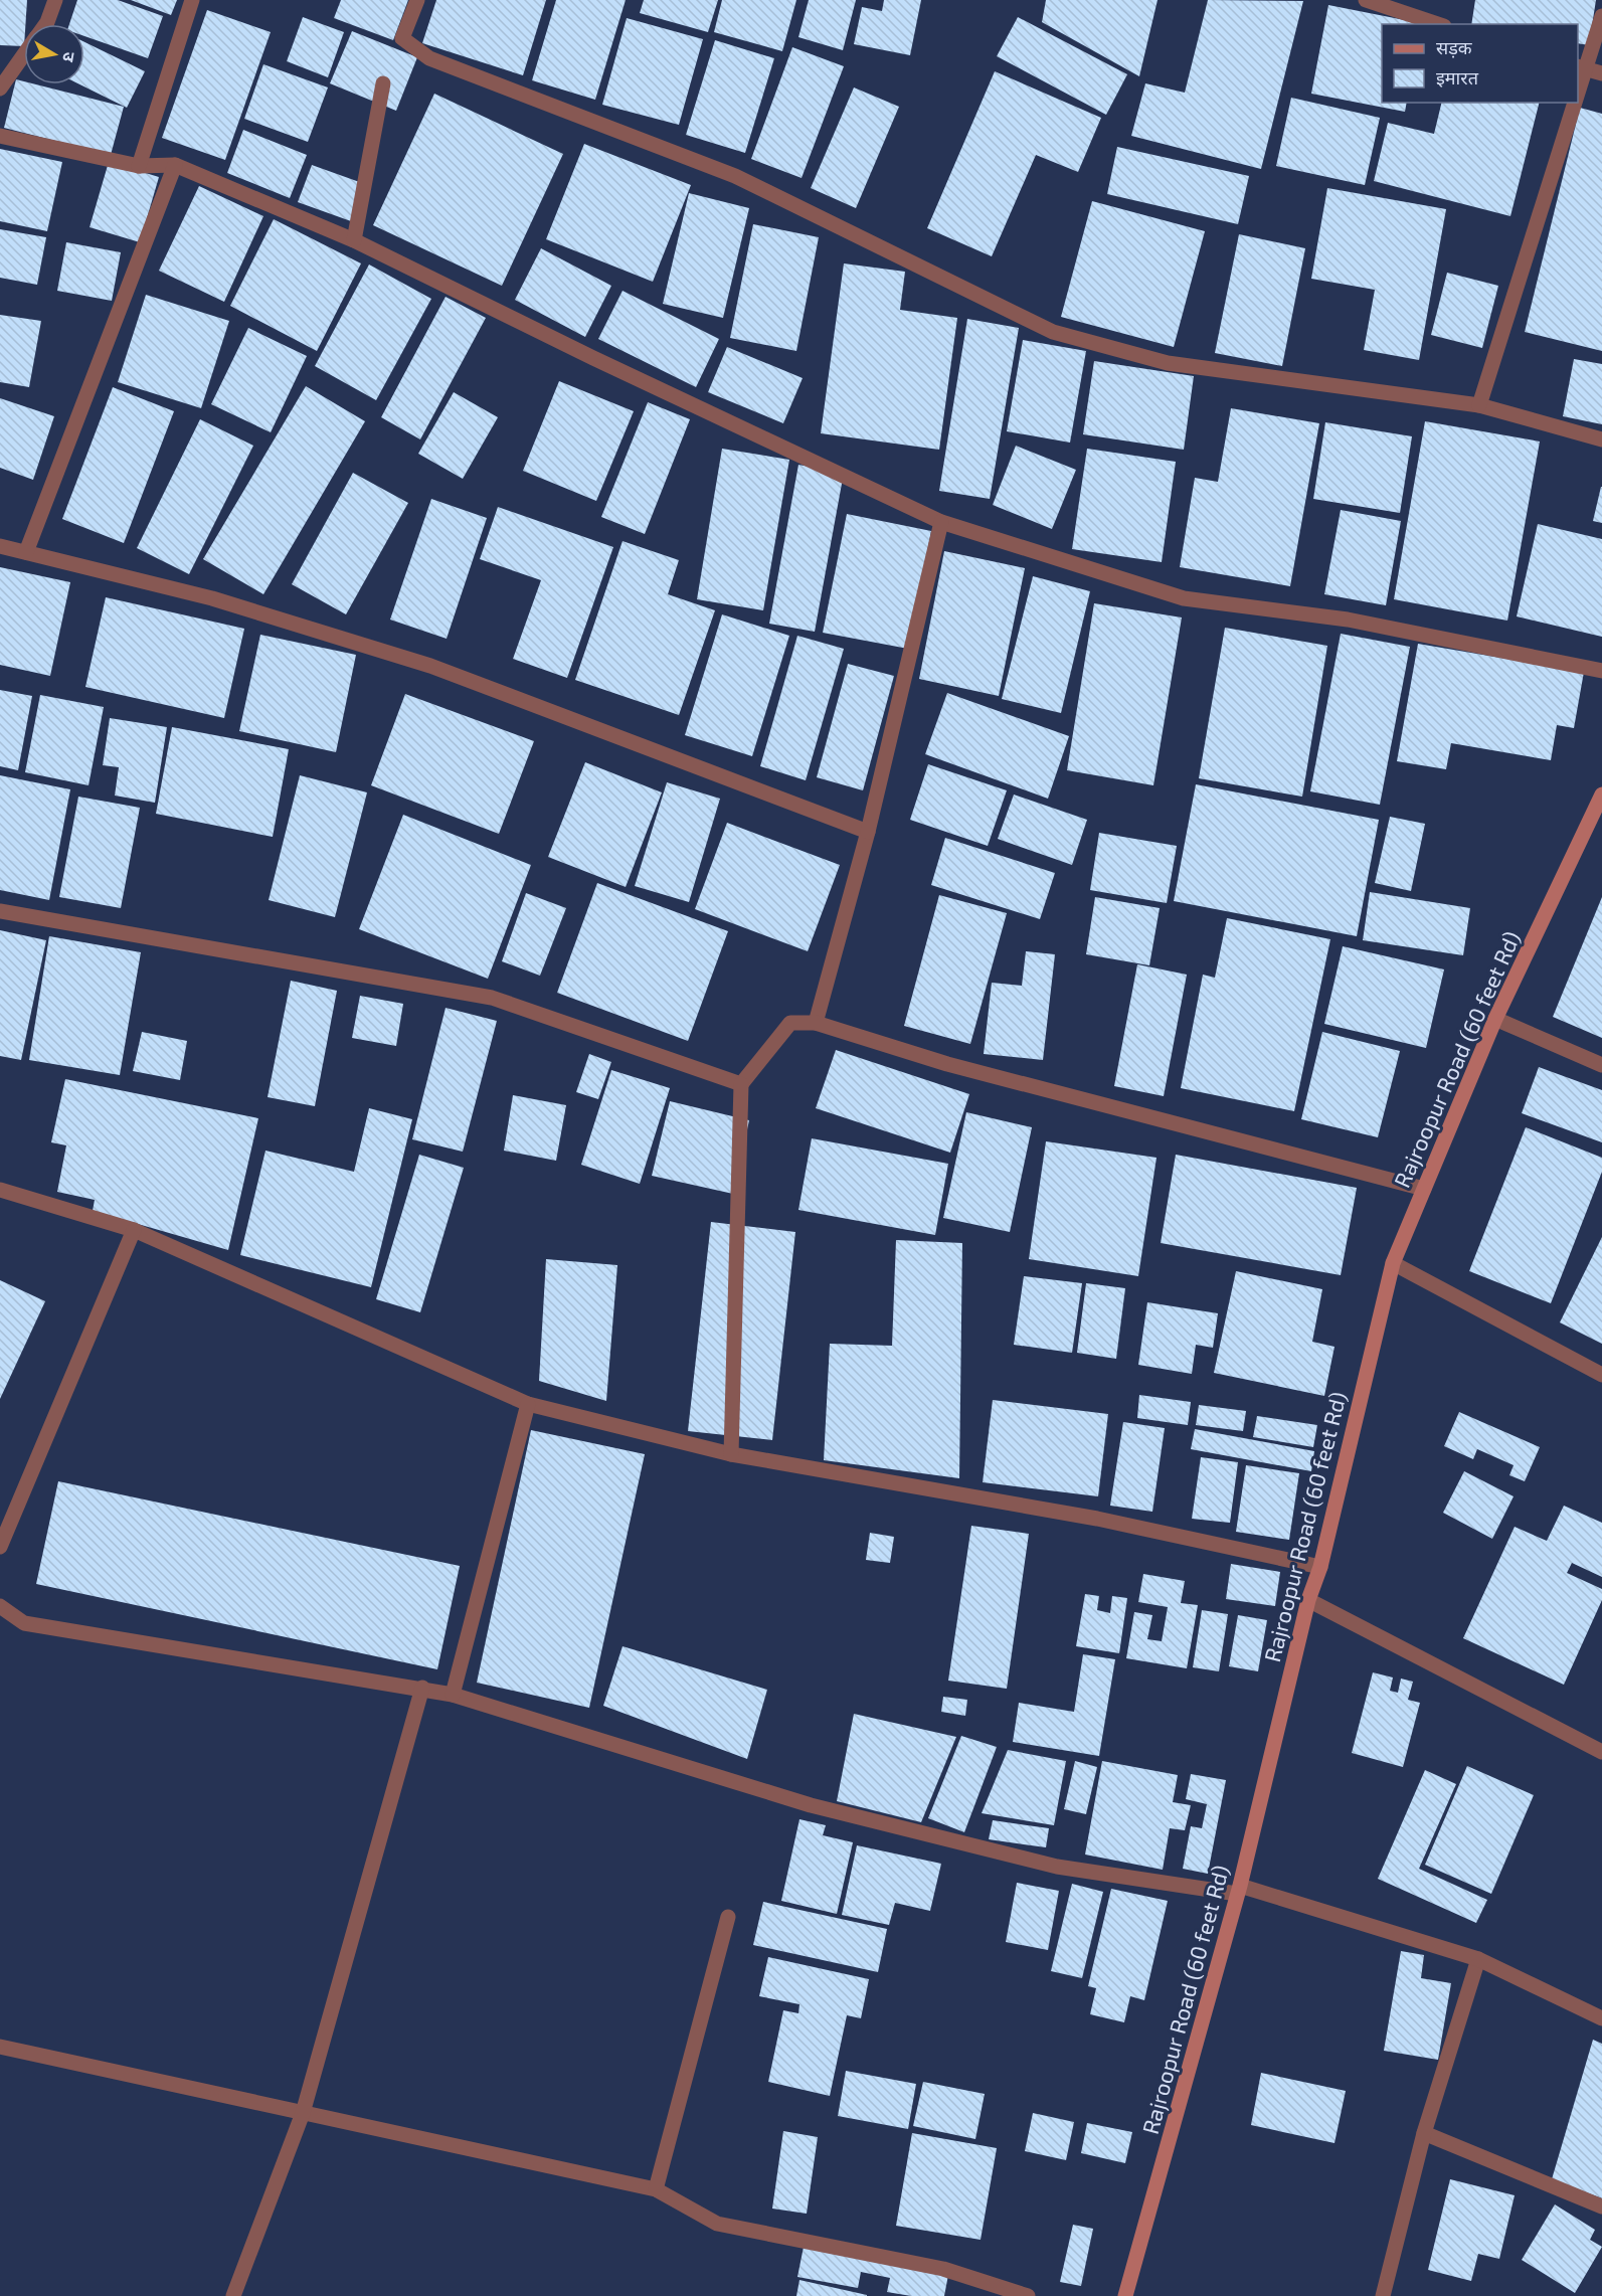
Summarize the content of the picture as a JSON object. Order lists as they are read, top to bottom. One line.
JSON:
{"streets":{"main road":["Rajroopur Road (60 feet Rd)"]},"legend":["सड़क","इमारत"],"north":"right"}
